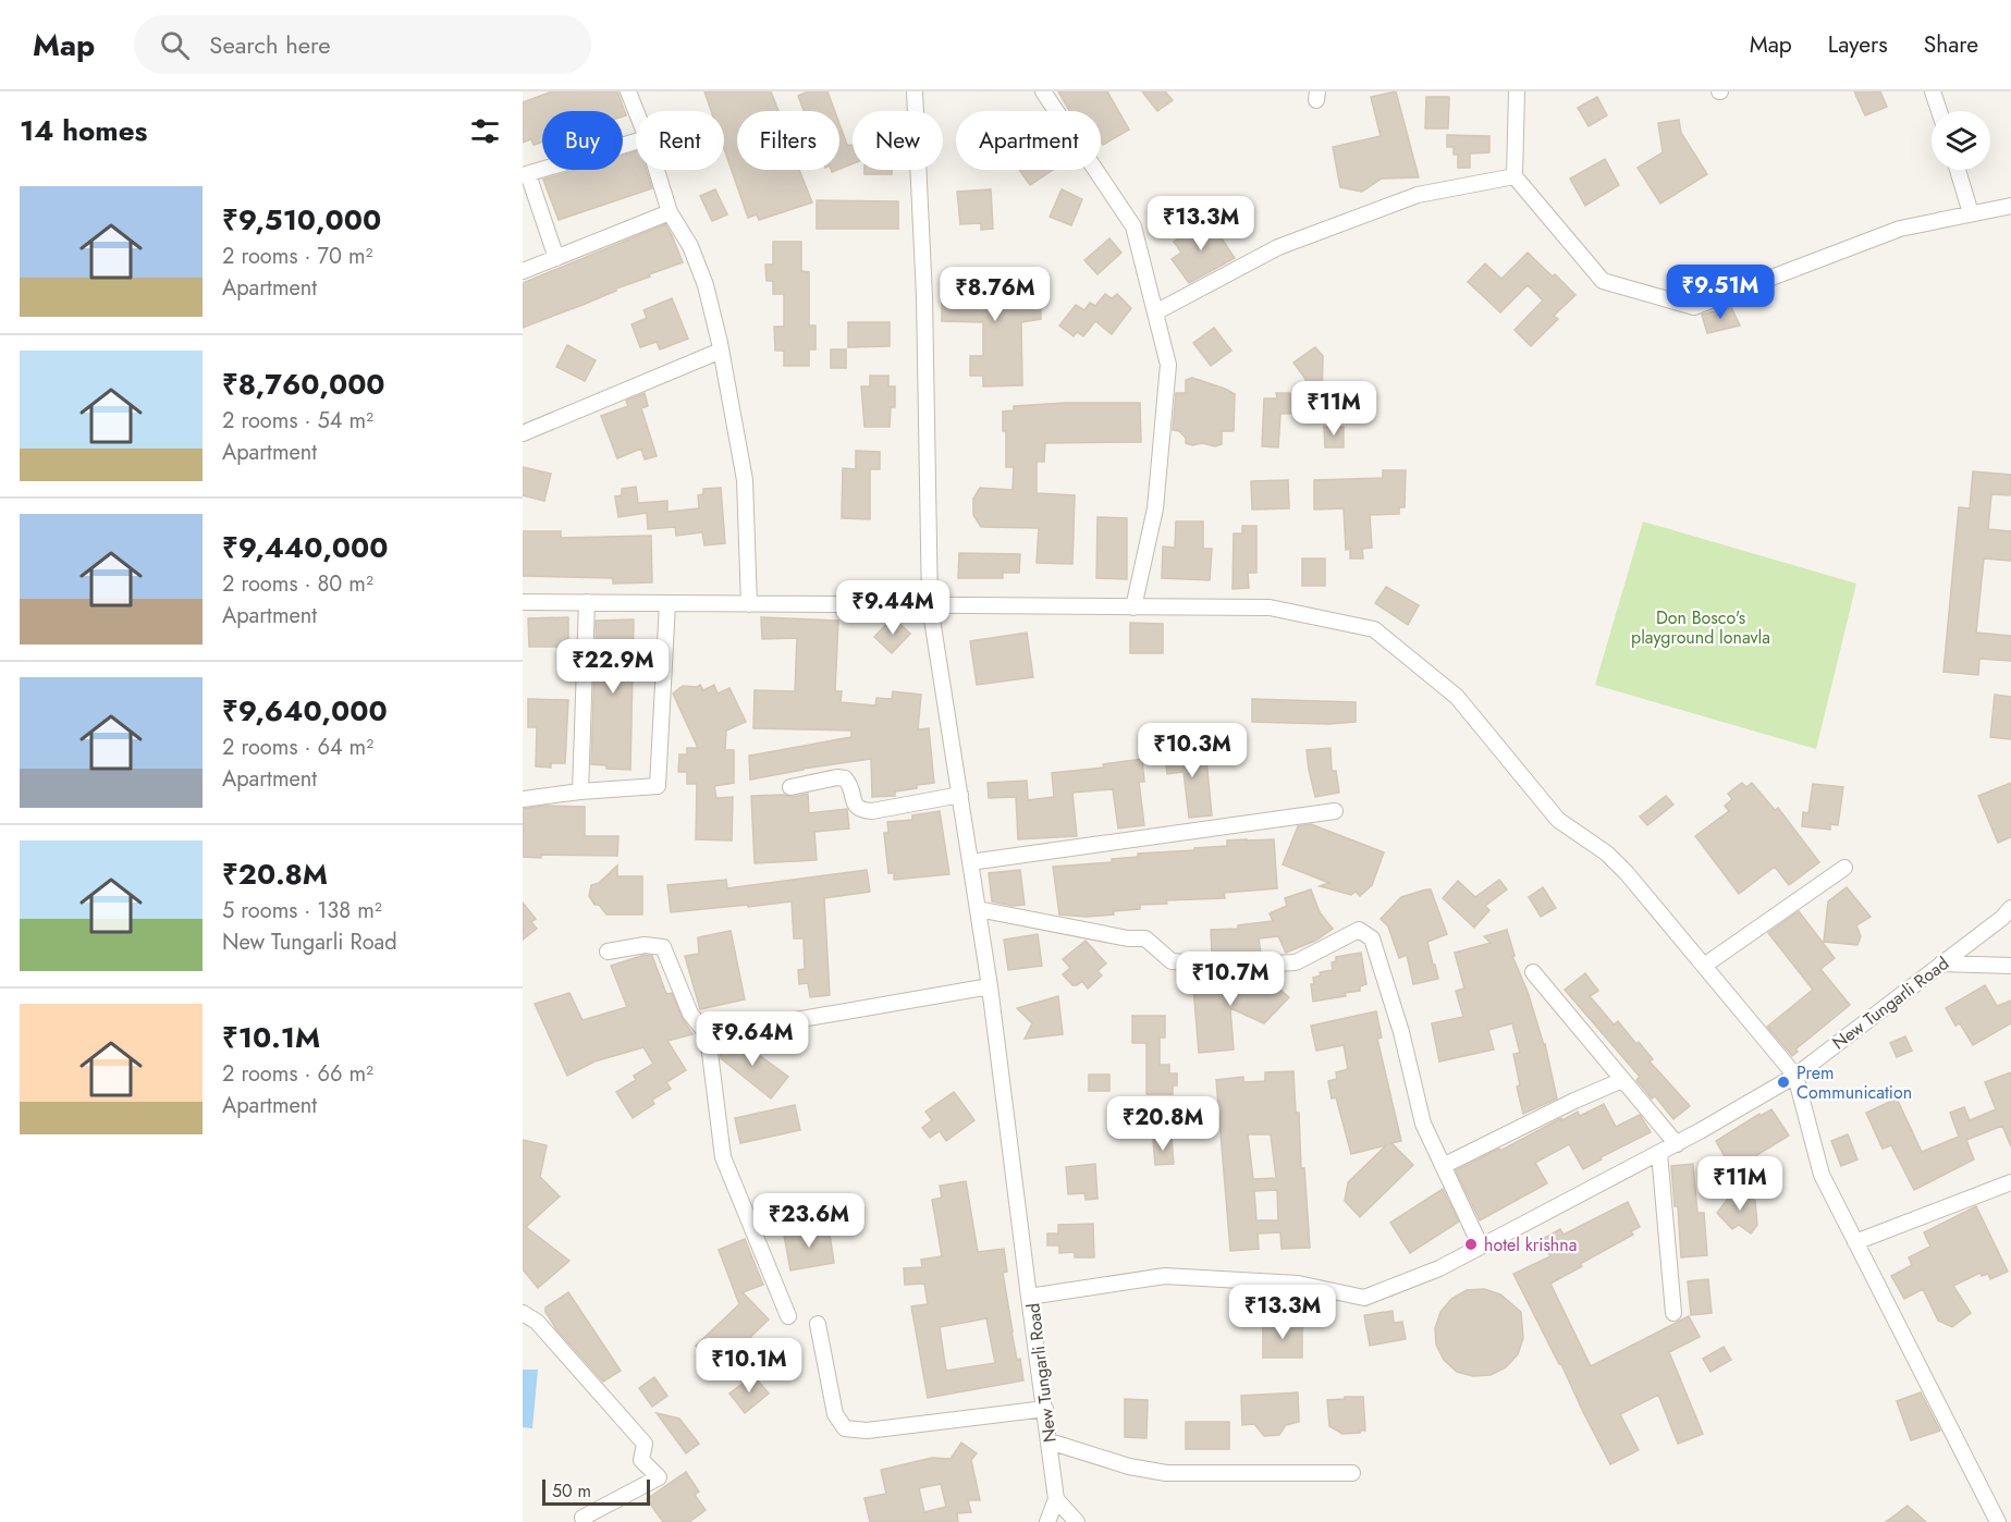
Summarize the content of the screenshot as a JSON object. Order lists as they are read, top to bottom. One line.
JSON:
{"streets":{"street":["New Tungarli Road"]},"parks":["Don Bosco's playground lonavla"],"places":["Prem Communication","hotel krishna"],"scale_bar":"50 m","page":{"header":"Map","search":"Search here","nav":["Map","Layers","Share"],"heading":"14 homes","chip":["Buy","Rent","Filters","New","Apartment"],"list":[{"name":"₹9,510,000","note":"2 rooms · 70 m² · Apartment"},{"name":"₹8,760,000","note":"2 rooms · 54 m² · Apartment"},{"name":"₹9,440,000","note":"2 rooms · 80 m² · Apartment"},{"name":"₹9,640,000","note":"2 rooms · 64 m² · Apartment"},{"name":"₹20.8M","note":"5 rooms · 138 m² · New Tungarli Road"},{"name":"₹10.1M","note":"2 rooms · 66 m² · Apartment"}],"price":["₹13.3M","₹9.51M","₹8.76M","₹11M","₹9.44M","₹22.9M","₹10.3M","₹10.7M","₹9.64M","₹20.8M","₹11M","₹23.6M","₹13.3M","₹10.1M"],"scale":"50 m"}}
